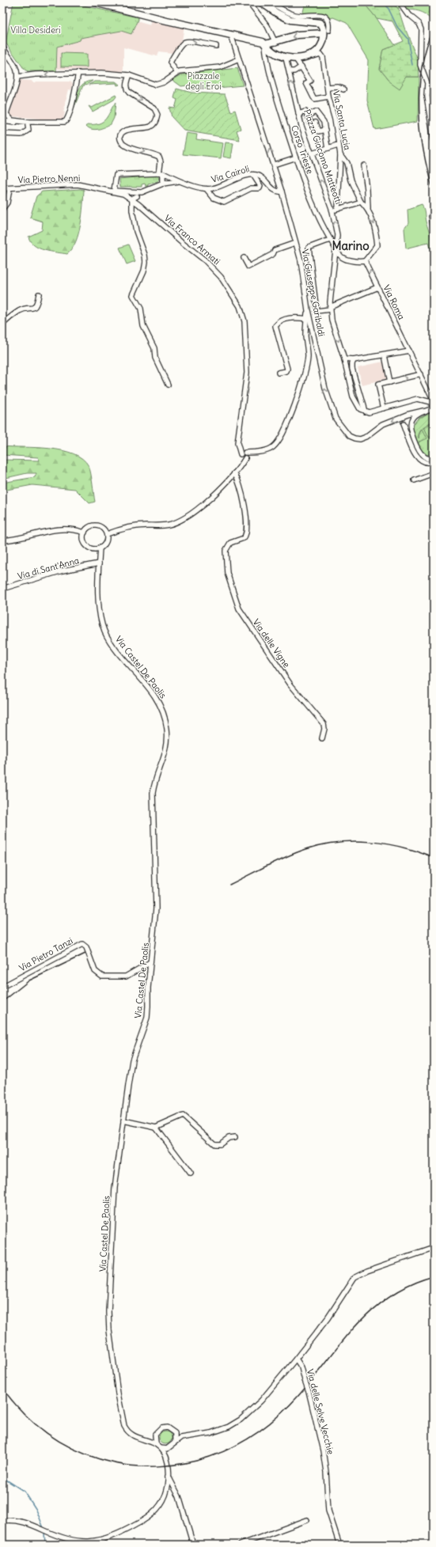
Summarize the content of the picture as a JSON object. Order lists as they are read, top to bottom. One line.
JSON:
{"streets":{"street":["Via Santa Lucia","Corso Trieste","Piazza Giacomo Matteotti","Via Cairoli","Via Pietro Nenni","Via Franco Armati","Via Giuseppe Garibaldi","Via Roma","Via di Sant'Anna","Via delle Vigne","Via Castel De Paolis","Via Pietro Tanzi","Via delle Selve Vecchie"]},"crossings":[["Via Santa Lucia","Corso Trieste"],["Via Santa Lucia","Piazza Giacomo Matteotti"],["Via Santa Lucia","Via Roma"],["Corso Trieste","Piazza Giacomo Matteotti"],["Corso Trieste","Via Roma"],["Piazza Giacomo Matteotti","Via Roma"],["Via Cairoli","Via Giuseppe Garibaldi"],["Via Pietro Nenni","Via Franco Armati"],["Via di Sant'Anna","Via Castel De Paolis"],["Via Castel De Paolis","Via Pietro Tanzi"]],"districts":["Marino"],"parks":["Villa Desideri","Piazzale degli Eroi"]}
